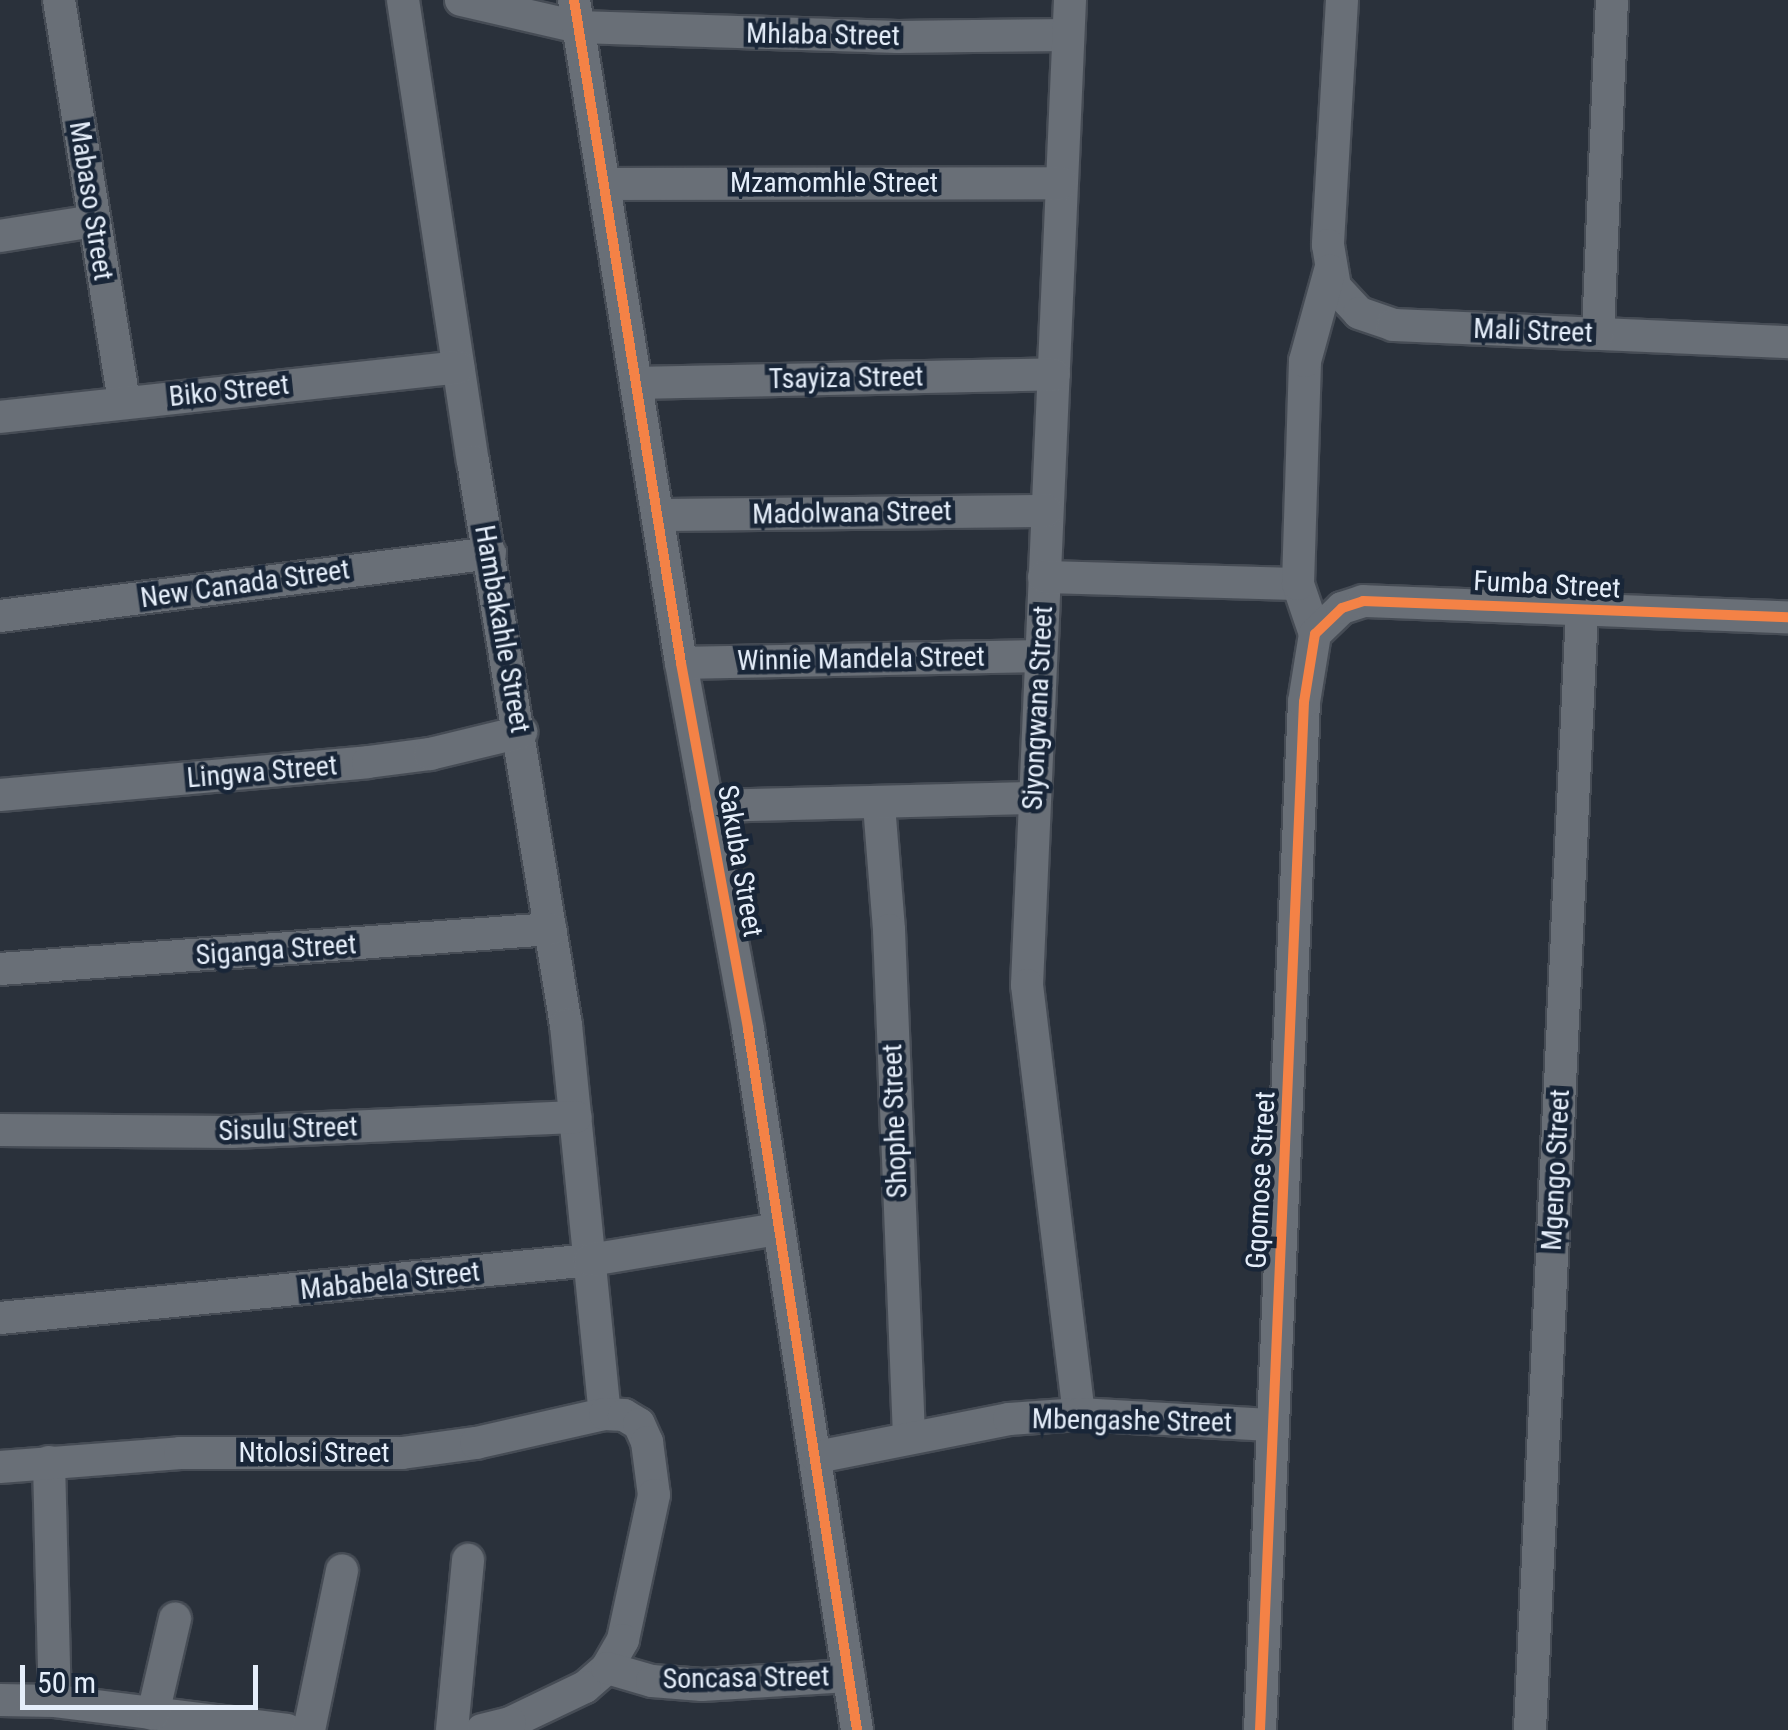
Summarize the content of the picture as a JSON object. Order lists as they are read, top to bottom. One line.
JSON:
{"streets":{"street":["Mhlaba Street","Mzamomhle Street","Mabaso Street","Mali Street","Tsayiza Street","Biko Street","Madolwana Street","New Canada Street","Fumba Street","Hambakahle Street","Winnie Mandela Street","Siyongwana Street","Lingwa Street","Sakuba Street","Siganga Street","Shophe Street","Sisulu Street","Mgengo Street","Gqomose Street","Mababela Street","Mbengashe Street","Ntolosi Street","Soncasa Street"]},"crossings":[["Mhlaba Street","Siyongwana Street"],["Mhlaba Street","Sakuba Street"],["Mzamomhle Street","Siyongwana Street"],["Mzamomhle Street","Sakuba Street"],["Mabaso Street","Biko Street"],["Tsayiza Street","Siyongwana Street"],["Tsayiza Street","Sakuba Street"],["Biko Street","Hambakahle Street"],["Madolwana Street","Siyongwana Street"],["Madolwana Street","Sakuba Street"],["New Canada Street","Hambakahle Street"],["Fumba Street","Mgengo Street"],["Fumba Street","Gqomose Street"],["Hambakahle Street","Lingwa Street"],["Hambakahle Street","Siganga Street"],["Hambakahle Street","Sisulu Street"],["Hambakahle Street","Mababela Street"],["Hambakahle Street","Ntolosi Street"],["Winnie Mandela Street","Siyongwana Street"],["Winnie Mandela Street","Sakuba Street"],["Siyongwana Street","Mbengashe Street"],["Sakuba Street","Mababela Street"],["Sakuba Street","Mbengashe Street"],["Sakuba Street","Soncasa Street"],["Shophe Street","Mbengashe Street"],["Gqomose Street","Mbengashe Street"]],"scale_bar":"50 m"}
